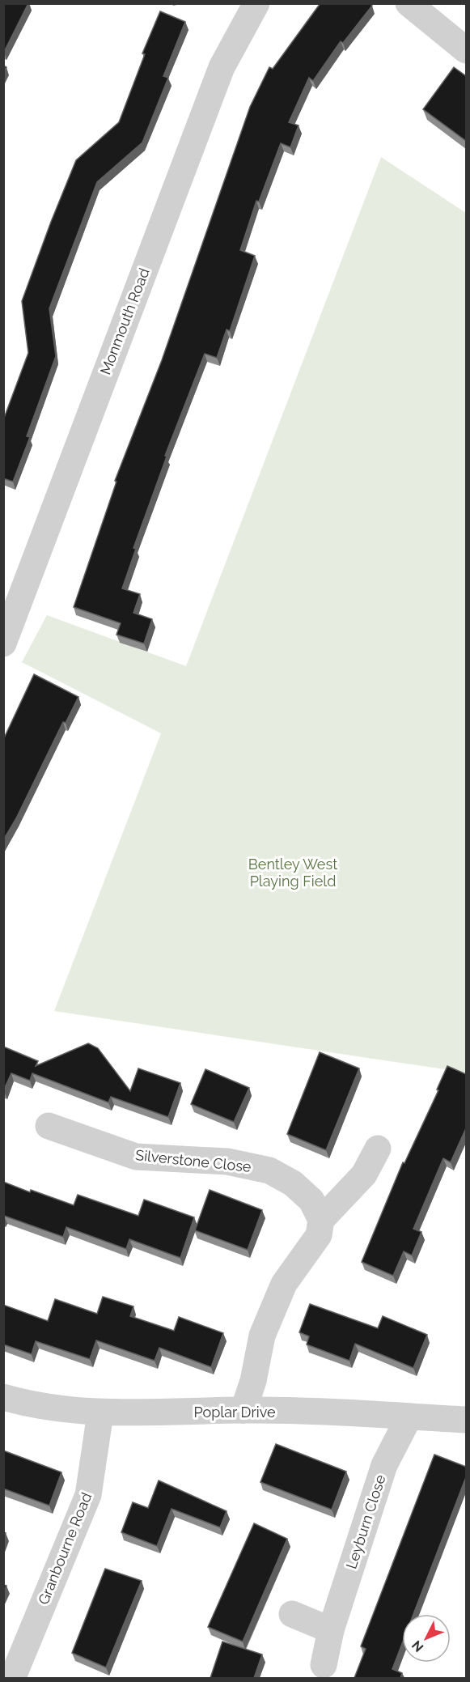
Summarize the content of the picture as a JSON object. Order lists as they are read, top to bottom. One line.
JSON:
{"streets":{"street":["Monmouth Road","Silverstone Close","Poplar Drive","Leyburn Close","Granbourne Road"]},"crossings":[["Poplar Drive","Leyburn Close"],["Poplar Drive","Granbourne Road"]],"parks":["Bentley West Playing Field"],"north":"bottom left"}
